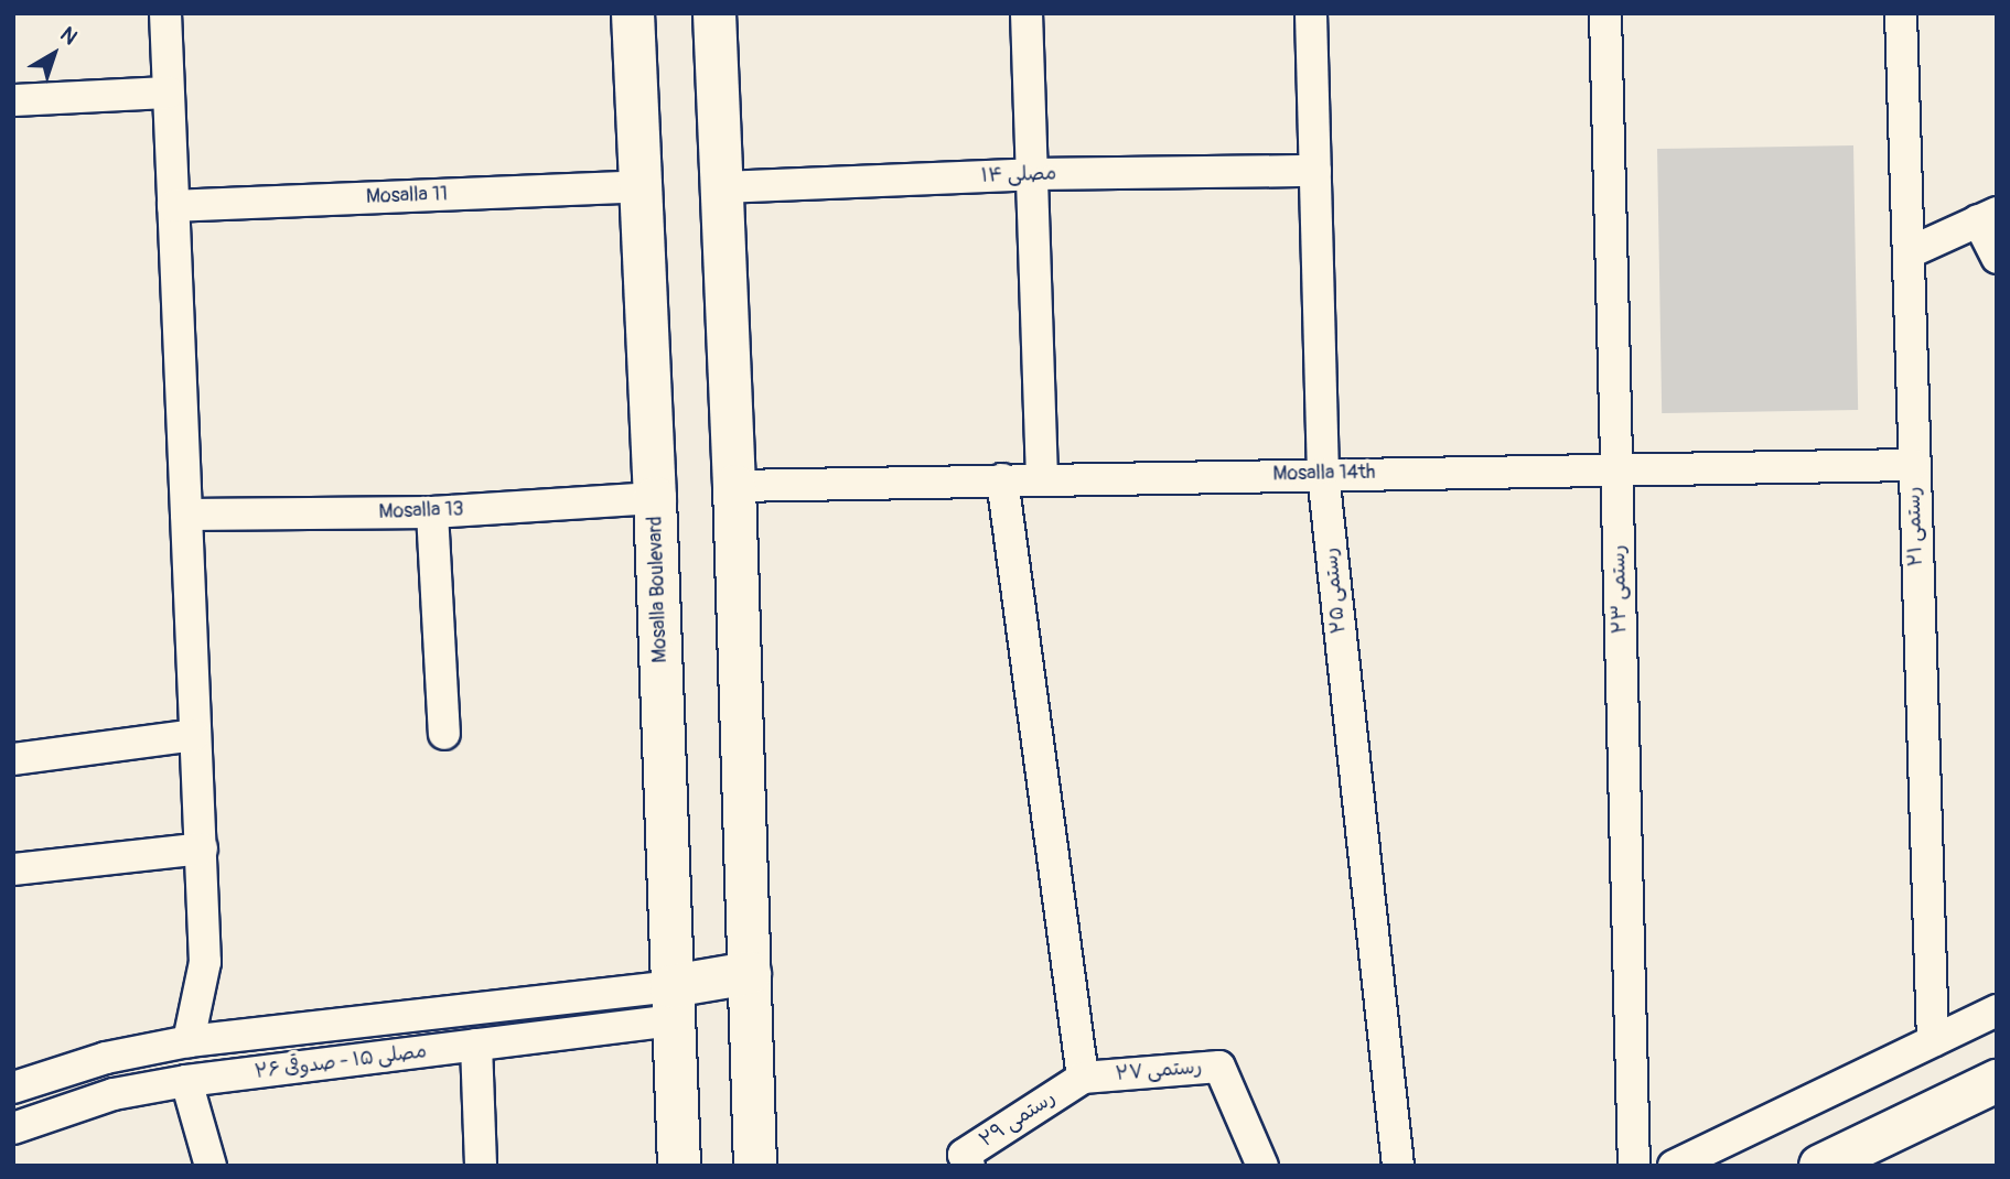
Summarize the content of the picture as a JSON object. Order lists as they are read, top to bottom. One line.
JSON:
{"streets":{"main road":["Mosalla Boulevard"],"street":["مصلی ۱۴","Mosalla 11","Mosalla 14th","Mosalla 13","رستمی ۲۱","رستمی ۲۳","رستمی ۲۵","مصلی ۱۵ - صدوقی ۲۶","رستمی ۲۷","رستمی ۲۹"]},"crossings":[["مصلی ۱۴","رستمی ۲۵"],["Mosalla 11","Mosalla Boulevard"],["Mosalla 14th","رستمی ۲۱"],["Mosalla 14th","رستمی ۲۳"],["Mosalla 14th","رستمی ۲۵"],["Mosalla 13","Mosalla Boulevard"],["Mosalla Boulevard","مصلی ۱۵ - صدوقی ۲۶"],["رستمی ۲۷","رستمی ۲۹"]],"north":"top right"}
